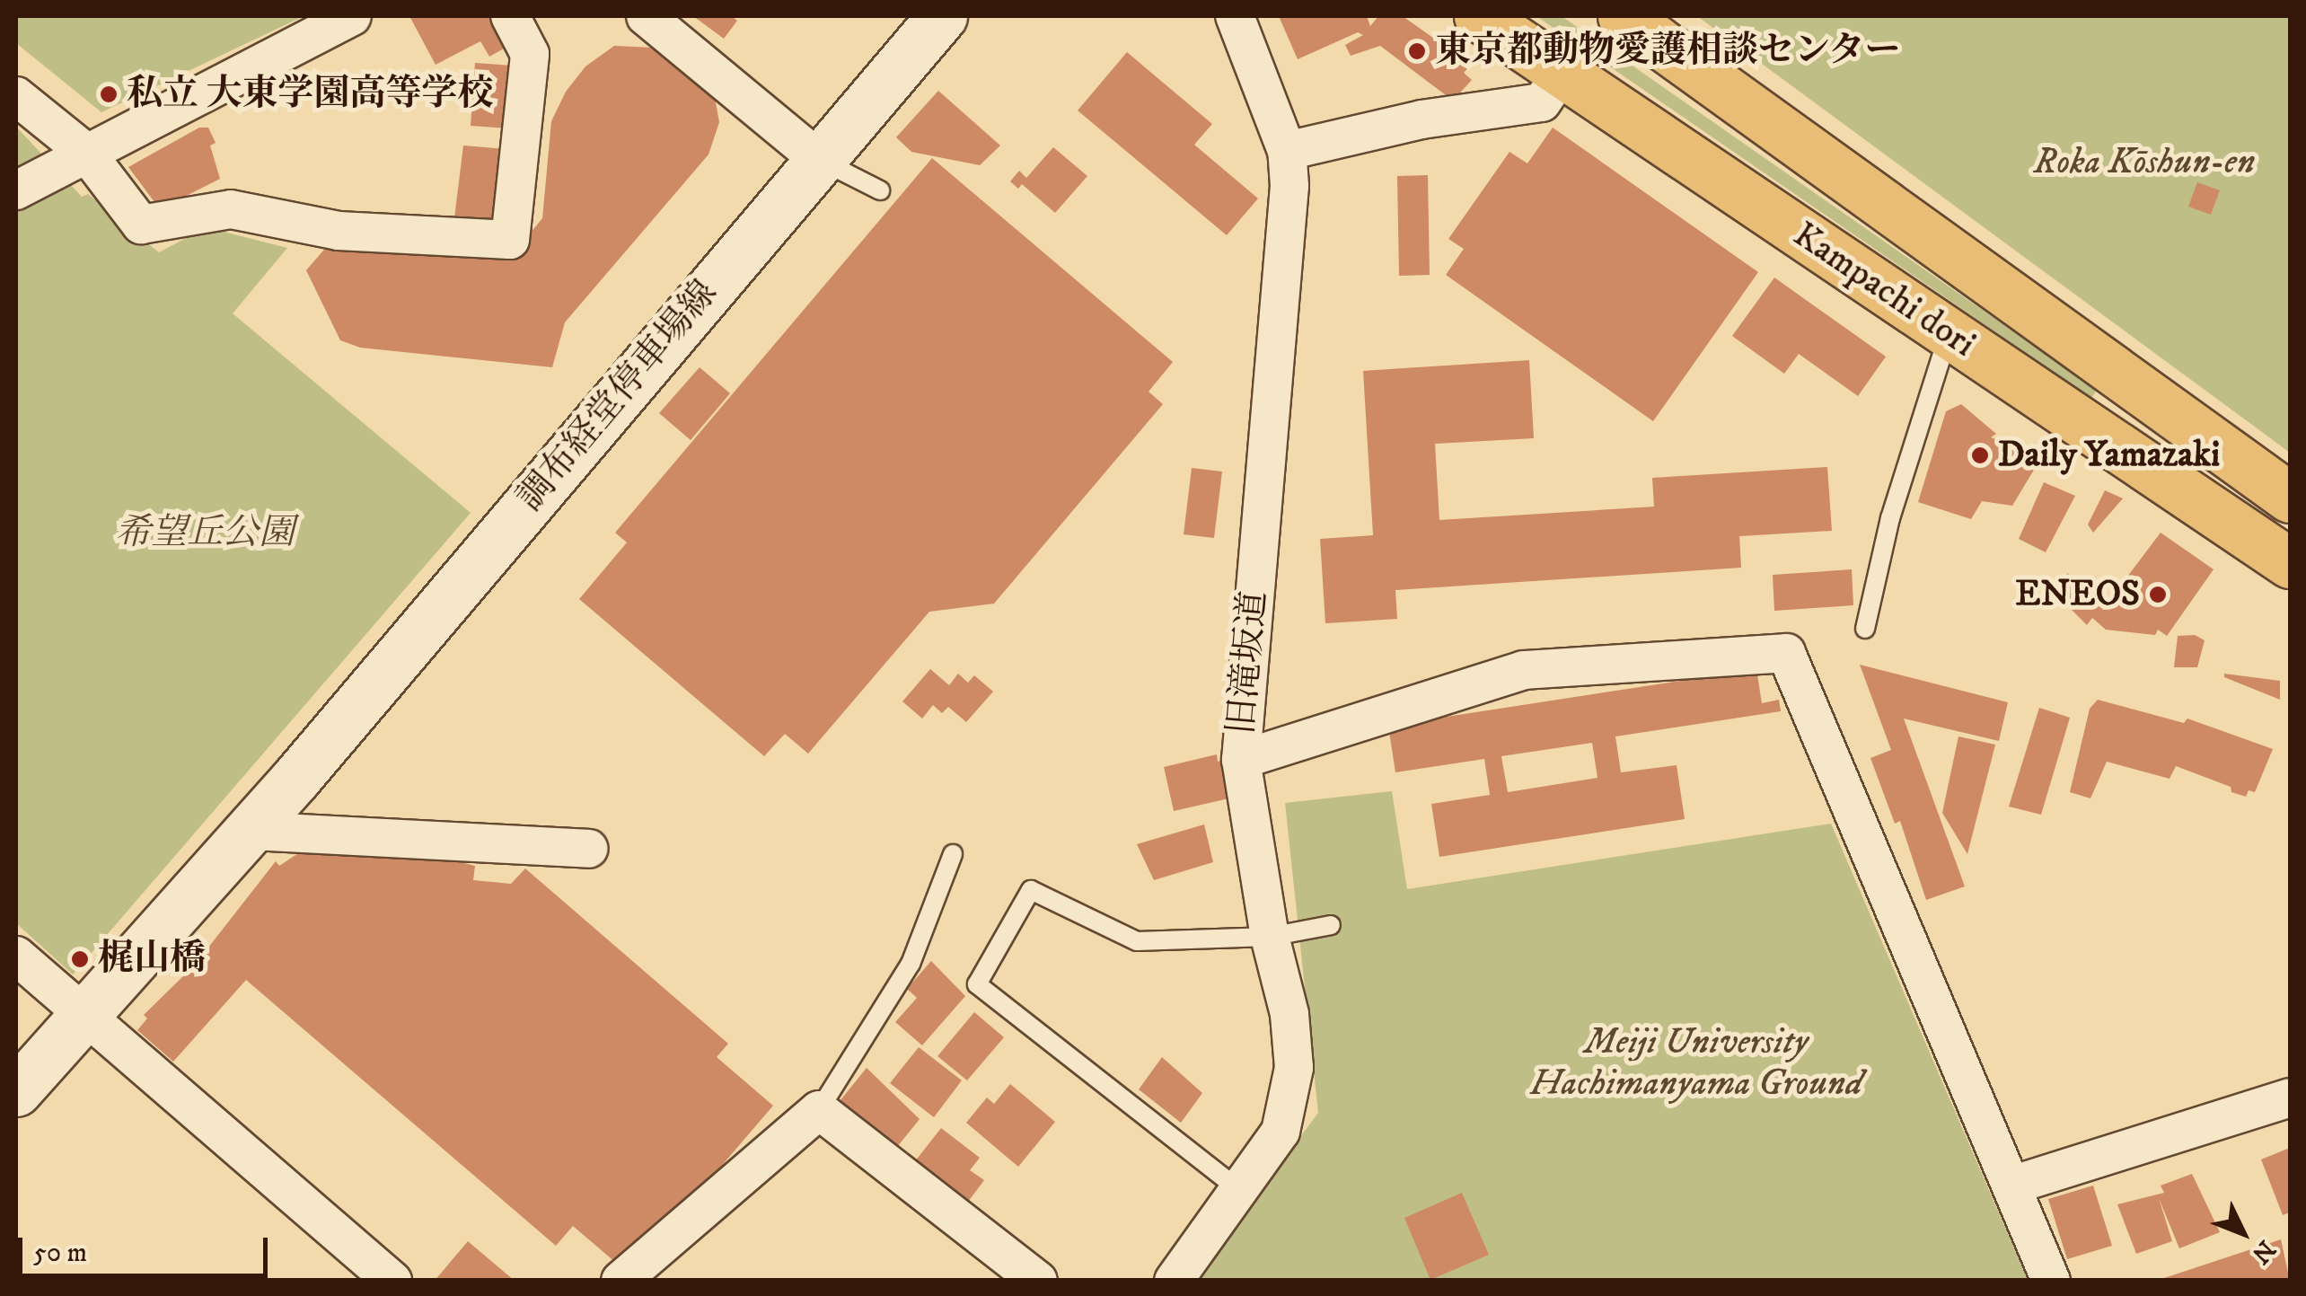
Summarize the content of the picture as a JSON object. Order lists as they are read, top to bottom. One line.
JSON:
{"streets":{"main road":["Kampachi dori","調布経堂停車場線"],"street":["旧滝坂道"]},"parks":["Roka Kōshun-en","希望丘公園","Meiji University Hachimanyama Ground"],"places":["東京都動物愛護相談センター","私立 大東学園高等学校","Daily Yamazaki","ENEOS","梶山橋"],"scale_bar":"50 m","north":"bottom right"}
